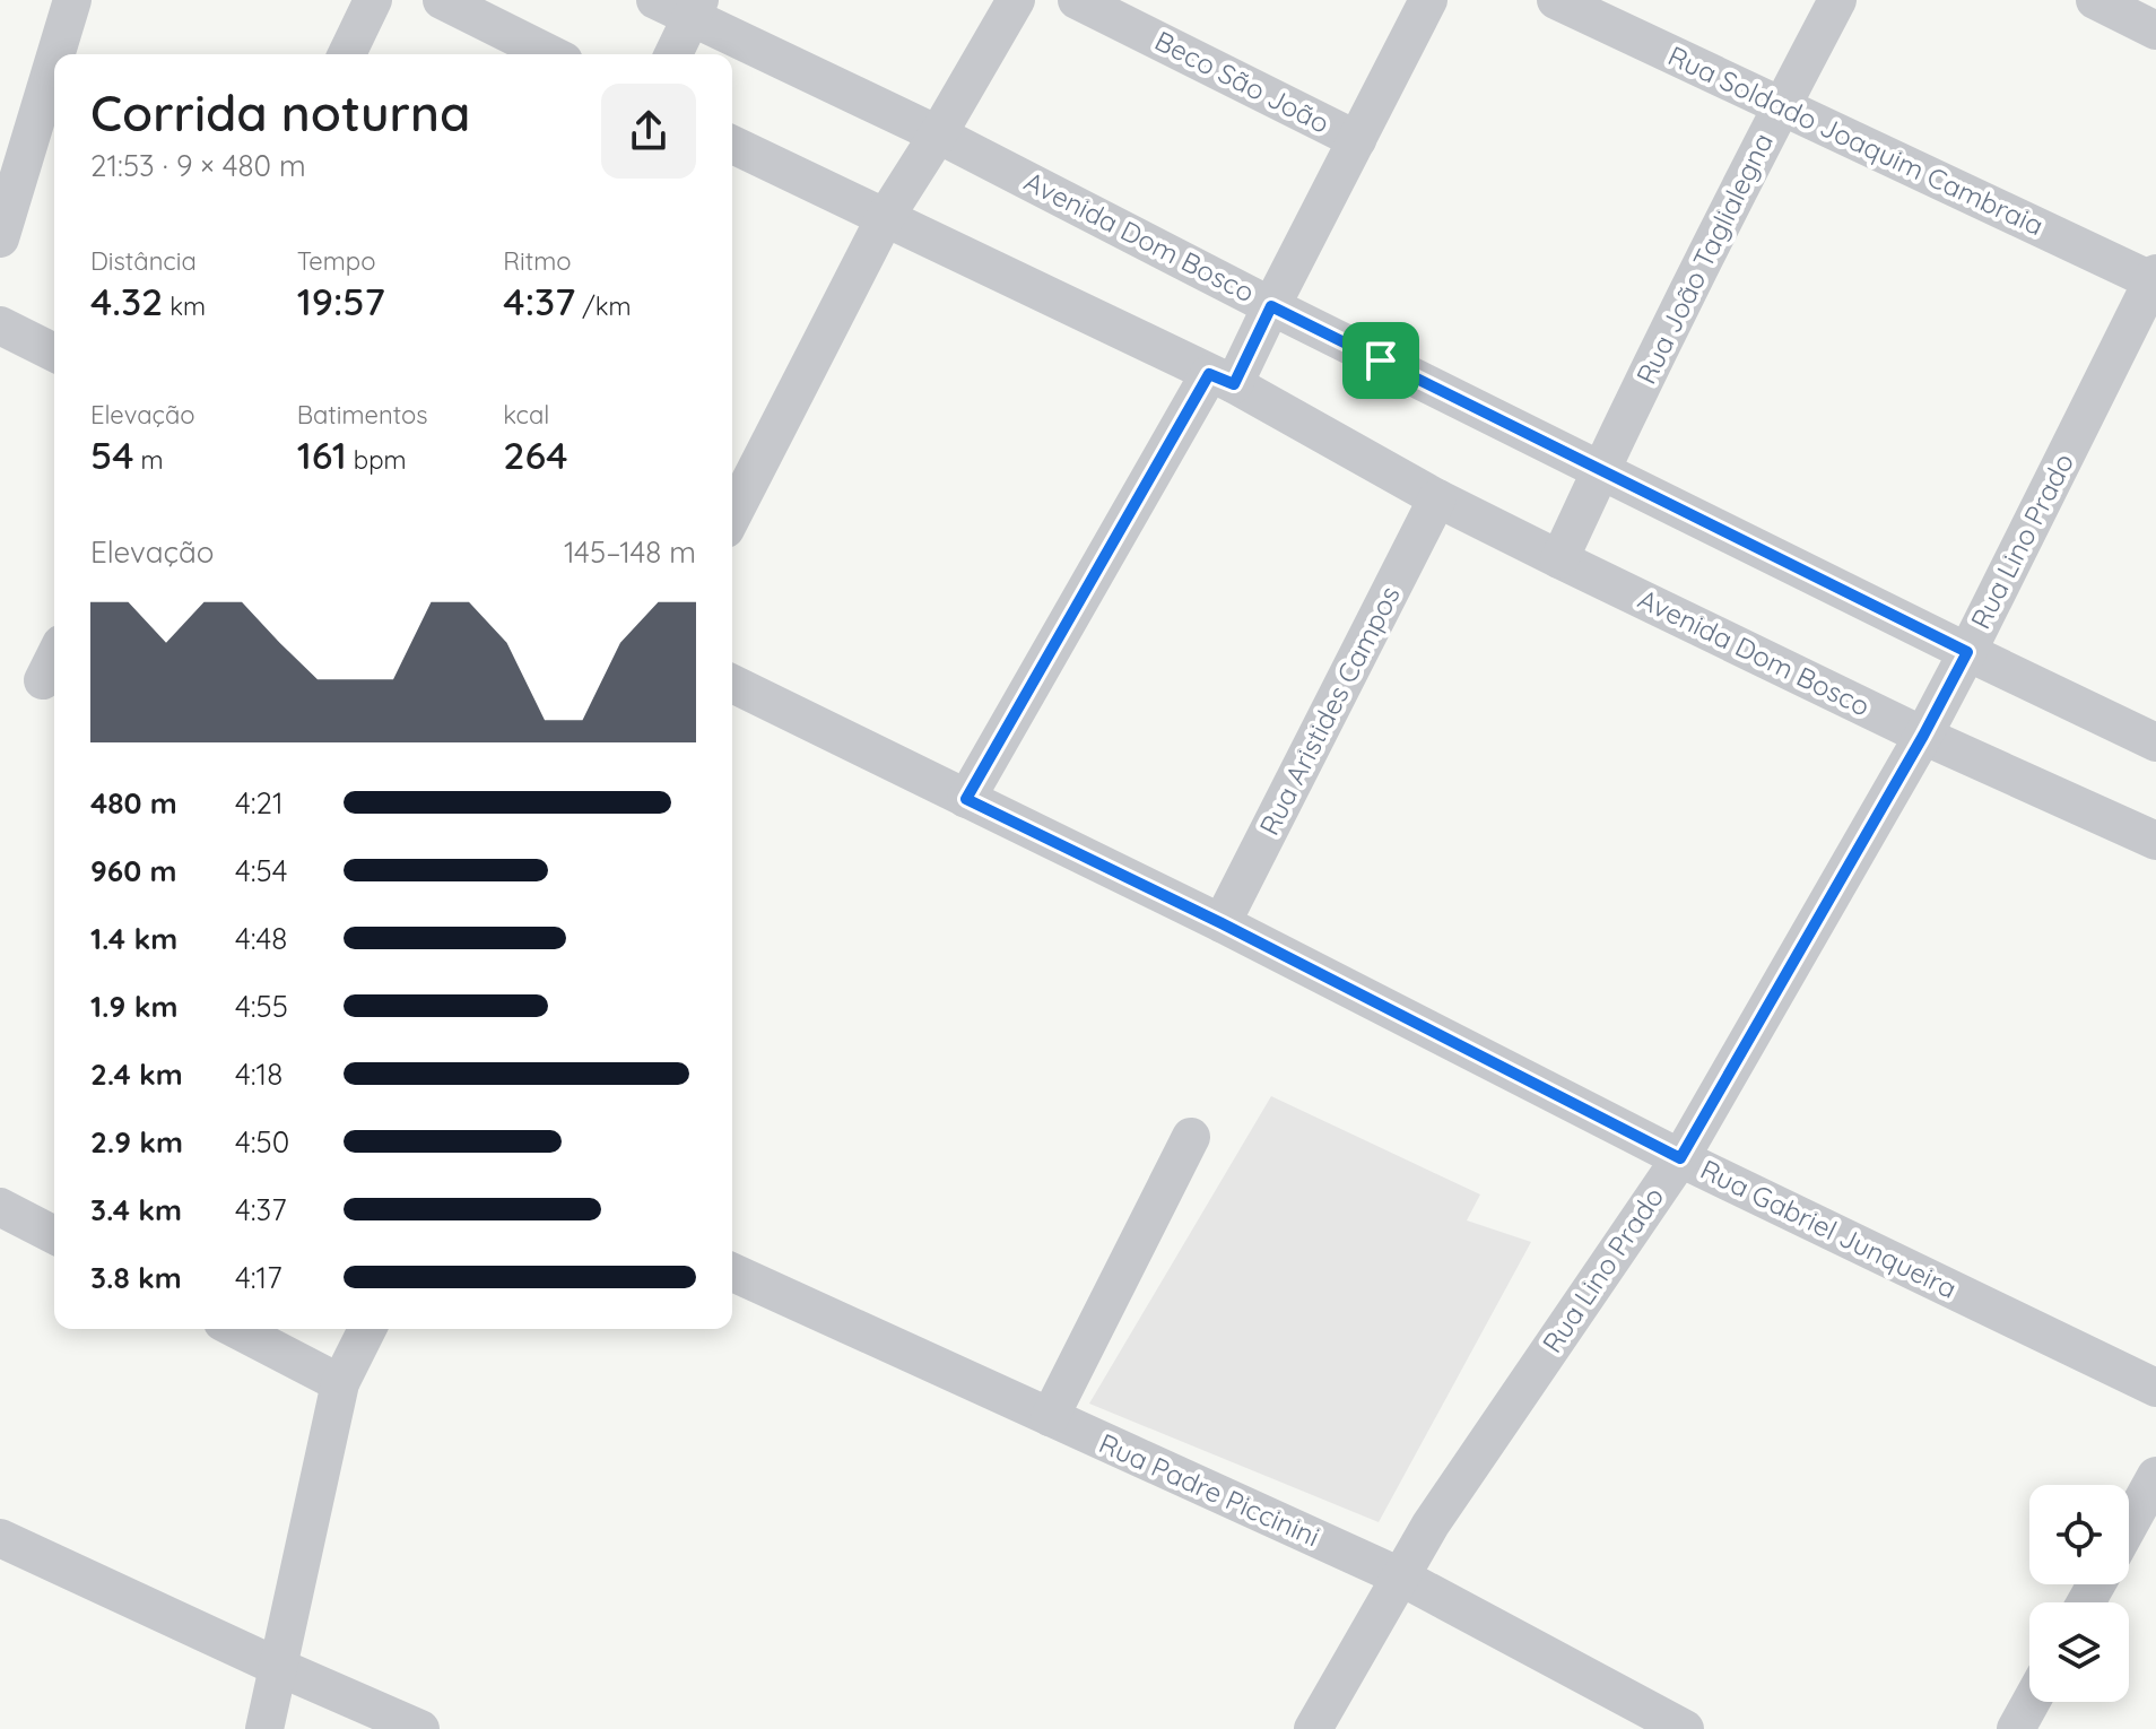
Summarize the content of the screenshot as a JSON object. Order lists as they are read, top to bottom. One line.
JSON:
{"streets":{"street":["Beco São João","Rua Soldado Joaquim Cambraia","Avenida Dom Bosco","Rua João Taglialegna","Rua Lino Prado","Rua Aristides Campos","Rua Gabriel Junqueira","Rua Padre Piccinini"]},"crossings":[["Rua Soldado Joaquim Cambraia","Rua João Taglialegna"],["Rua Soldado Joaquim Cambraia","Rua Lino Prado"],["Avenida Dom Bosco","Rua João Taglialegna"],["Avenida Dom Bosco","Rua Lino Prado"],["Avenida Dom Bosco","Rua Aristides Campos"],["Rua Lino Prado","Rua Gabriel Junqueira"],["Rua Lino Prado","Rua Padre Piccinini"],["Rua Aristides Campos","Rua Gabriel Junqueira"]],"page":{"heading":["Corrida noturna","21:53 · 9 × 480 m"],"stats":[["Distância","4.32 km"],["Tempo","19:57"],["Ritmo","4:37 /km"],["Elevação","54 m"],["Batimentos","161 bpm"],["kcal","264"]],"chart":["Elevação","145–148 m"],"list":[{"name":"480 m","note":"4:21"},{"name":"960 m","note":"4:54"},{"name":"1.4 km","note":"4:48"},{"name":"1.9 km","note":"4:55"},{"name":"2.4 km","note":"4:18"},{"name":"2.9 km","note":"4:50"},{"name":"3.4 km","note":"4:37"},{"name":"3.8 km","note":"4:17"}]}}
